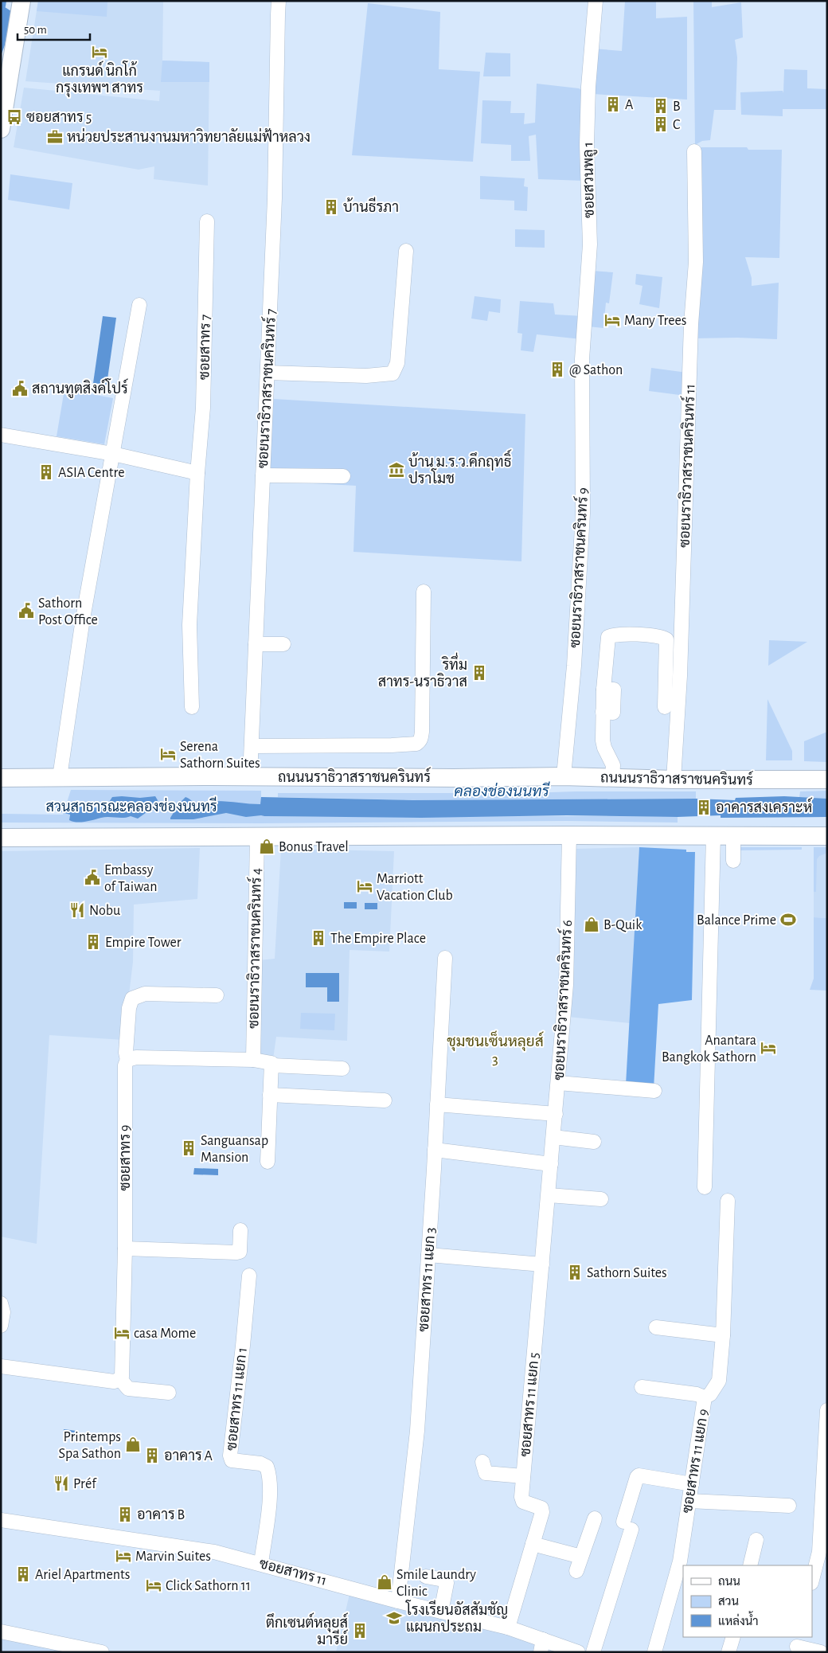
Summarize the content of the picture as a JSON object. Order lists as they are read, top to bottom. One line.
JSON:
{"streets":{"main road":["ถนนนราธิวาสราชนครินทร์"],"street":["ซอยสวนพลู 1","ซอยสาทร 7","ซอยนราธิวาสราชนครินทร์ 7","ซอยนราธิวาสราชนครินทร์ 11","ซอยนราธิวาสราชนครินทร์ 9","ซอยนราธิวาสราชนครินทร์ 4","ซอยนราธิวาสราชนครินทร์ 6","ซอยสาทร 9","ซอยสาทร 11 แยก 3","ซอยสาทร 11 แยก 1","ซอยสาทร 11 แยก 5","ซอยสาทร 11 แยก 9","ซอยสาทร 11"]},"crossings":[["ซอยสวนพลู 1","ซอยนราธิวาสราชนครินทร์ 9"],["ซอยนราธิวาสราชนครินทร์ 7","ถนนนราธิวาสราชนครินทร์"],["ซอยนราธิวาสราชนครินทร์ 11","ถนนนราธิวาสราชนครินทร์"],["ซอยนราธิวาสราชนครินทร์ 9","ถนนนราธิวาสราชนครินทร์"],["ซอยนราธิวาสราชนครินทร์ 6","ซอยสาทร 11 แยก 5"],["ซอยสาทร 11 แยก 3","ซอยสาทร 11"],["ซอยสาทร 11 แยก 1","ซอยสาทร 11"],["ซอยสาทร 11 แยก 5","ซอยสาทร 11"]],"districts":["ชุมชนเซ็นหลุยส์ 3"],"water":["คลองช่องนนทรี"],"parks":["สวนสาธารณะคลองช่องนนทรี"],"places":{"hotel":["แกรนด์ นิกโก้ กรุงเทพฯ สาทร","Many Trees","Serena Sathorn Suites","Marriott Vacation Club","Anantara Bangkok Sathorn","casa Mome","Marvin Suites","Click Sathorn 11"],"building":["A","B","C","บ้านธีรภา","@ Sathon","ASIA Centre","ริทึ่ม สาทร-นราธิวาส","อาคารสงเคราะห์","The Empire Place","Empire Tower","Sanguansap Mansion","Sathorn Suites","อาคาร A","อาคาร B","Ariel Apartments","ตึกเซนต์หลุยส์ มารีย์"],"bus stop":["ซอยสาทร 5"],"office":["หน่วยประสานงานมหาวิทยาลัยแม่ฟ้าหลวง"],"public building":["สถานทูตสิงค์โปร์","Sathorn Post Office","Embassy of Taiwan"],"museum":["บ้าน ม.ร.ว.คึกฤทธิ์ ปราโมช"],"shop":["Bonus Travel","B-Quik","Printemps Spa Sathon","Smile Laundry Clinic"],"restaurant":["Nobu","Préf"],"sports":["Balance Prime"],"school or university":["โรงเรียนอัสสัมชัญ แผนกประถม"]},"legend":["ถนน","สวน","แหล่งน้ำ"],"scale_bar":"50 m"}
